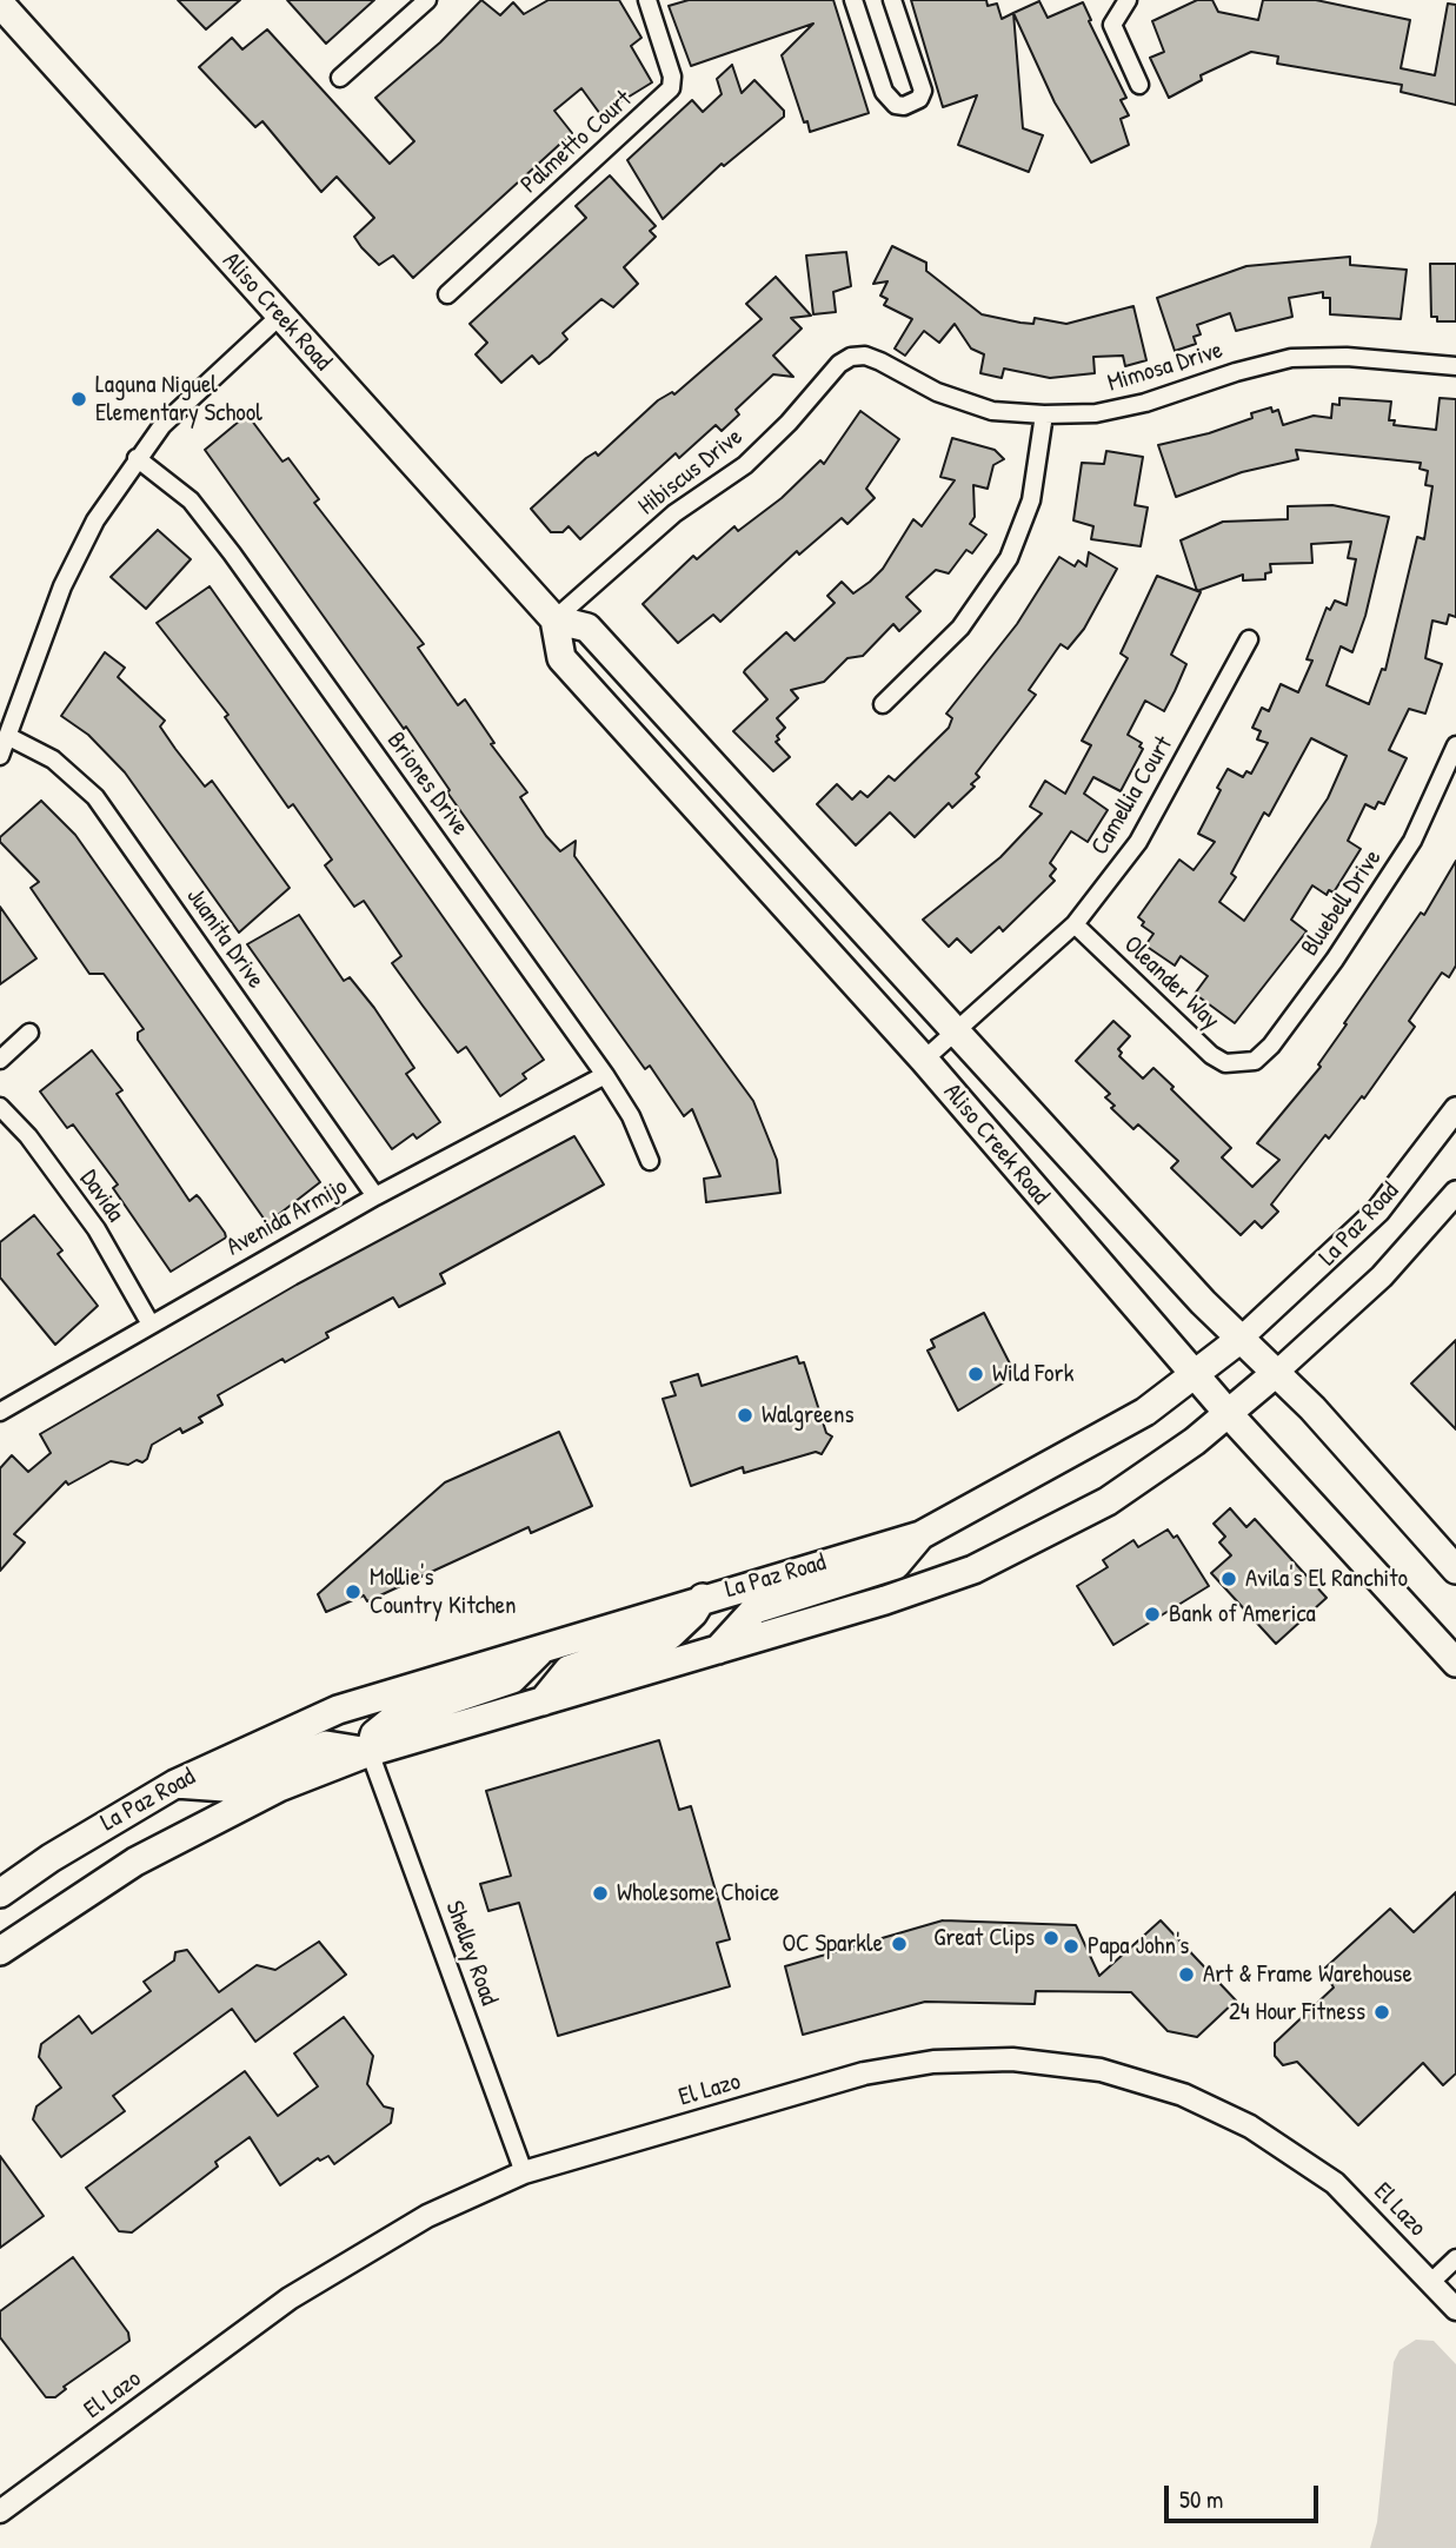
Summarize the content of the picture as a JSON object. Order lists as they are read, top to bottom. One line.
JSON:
{"streets":{"main road":["Aliso Creek Road","La Paz Road"],"street":["Palmetto Court","Mimosa Drive","Hibiscus Drive","Briones Drive","Camellia Court","Bluebell Drive","Juanita Drive","Oleander Way","Davida","Avenida Armijo","Shelley Road","El Lazo"]},"crossings":[["Aliso Creek Road","Hibiscus Drive"],["Aliso Creek Road","Camellia Court"],["Aliso Creek Road","La Paz Road"],["Mimosa Drive","Hibiscus Drive"],["Briones Drive","Avenida Armijo"],["Camellia Court","Oleander Way"],["Bluebell Drive","Oleander Way"],["Juanita Drive","Avenida Armijo"],["Davida","Avenida Armijo"],["La Paz Road","Shelley Road"],["Shelley Road","El Lazo"]],"places":["Laguna Niguel Elementary School","Wild Fork","Walgreens","Avila's El Ranchito","Mollie's Country Kitchen","Bank of America","Wholesome Choice","Great Clips","OC Sparkle","Papa John's","Art & Frame Warehouse","24 Hour Fitness"],"scale_bar":"50 m"}
